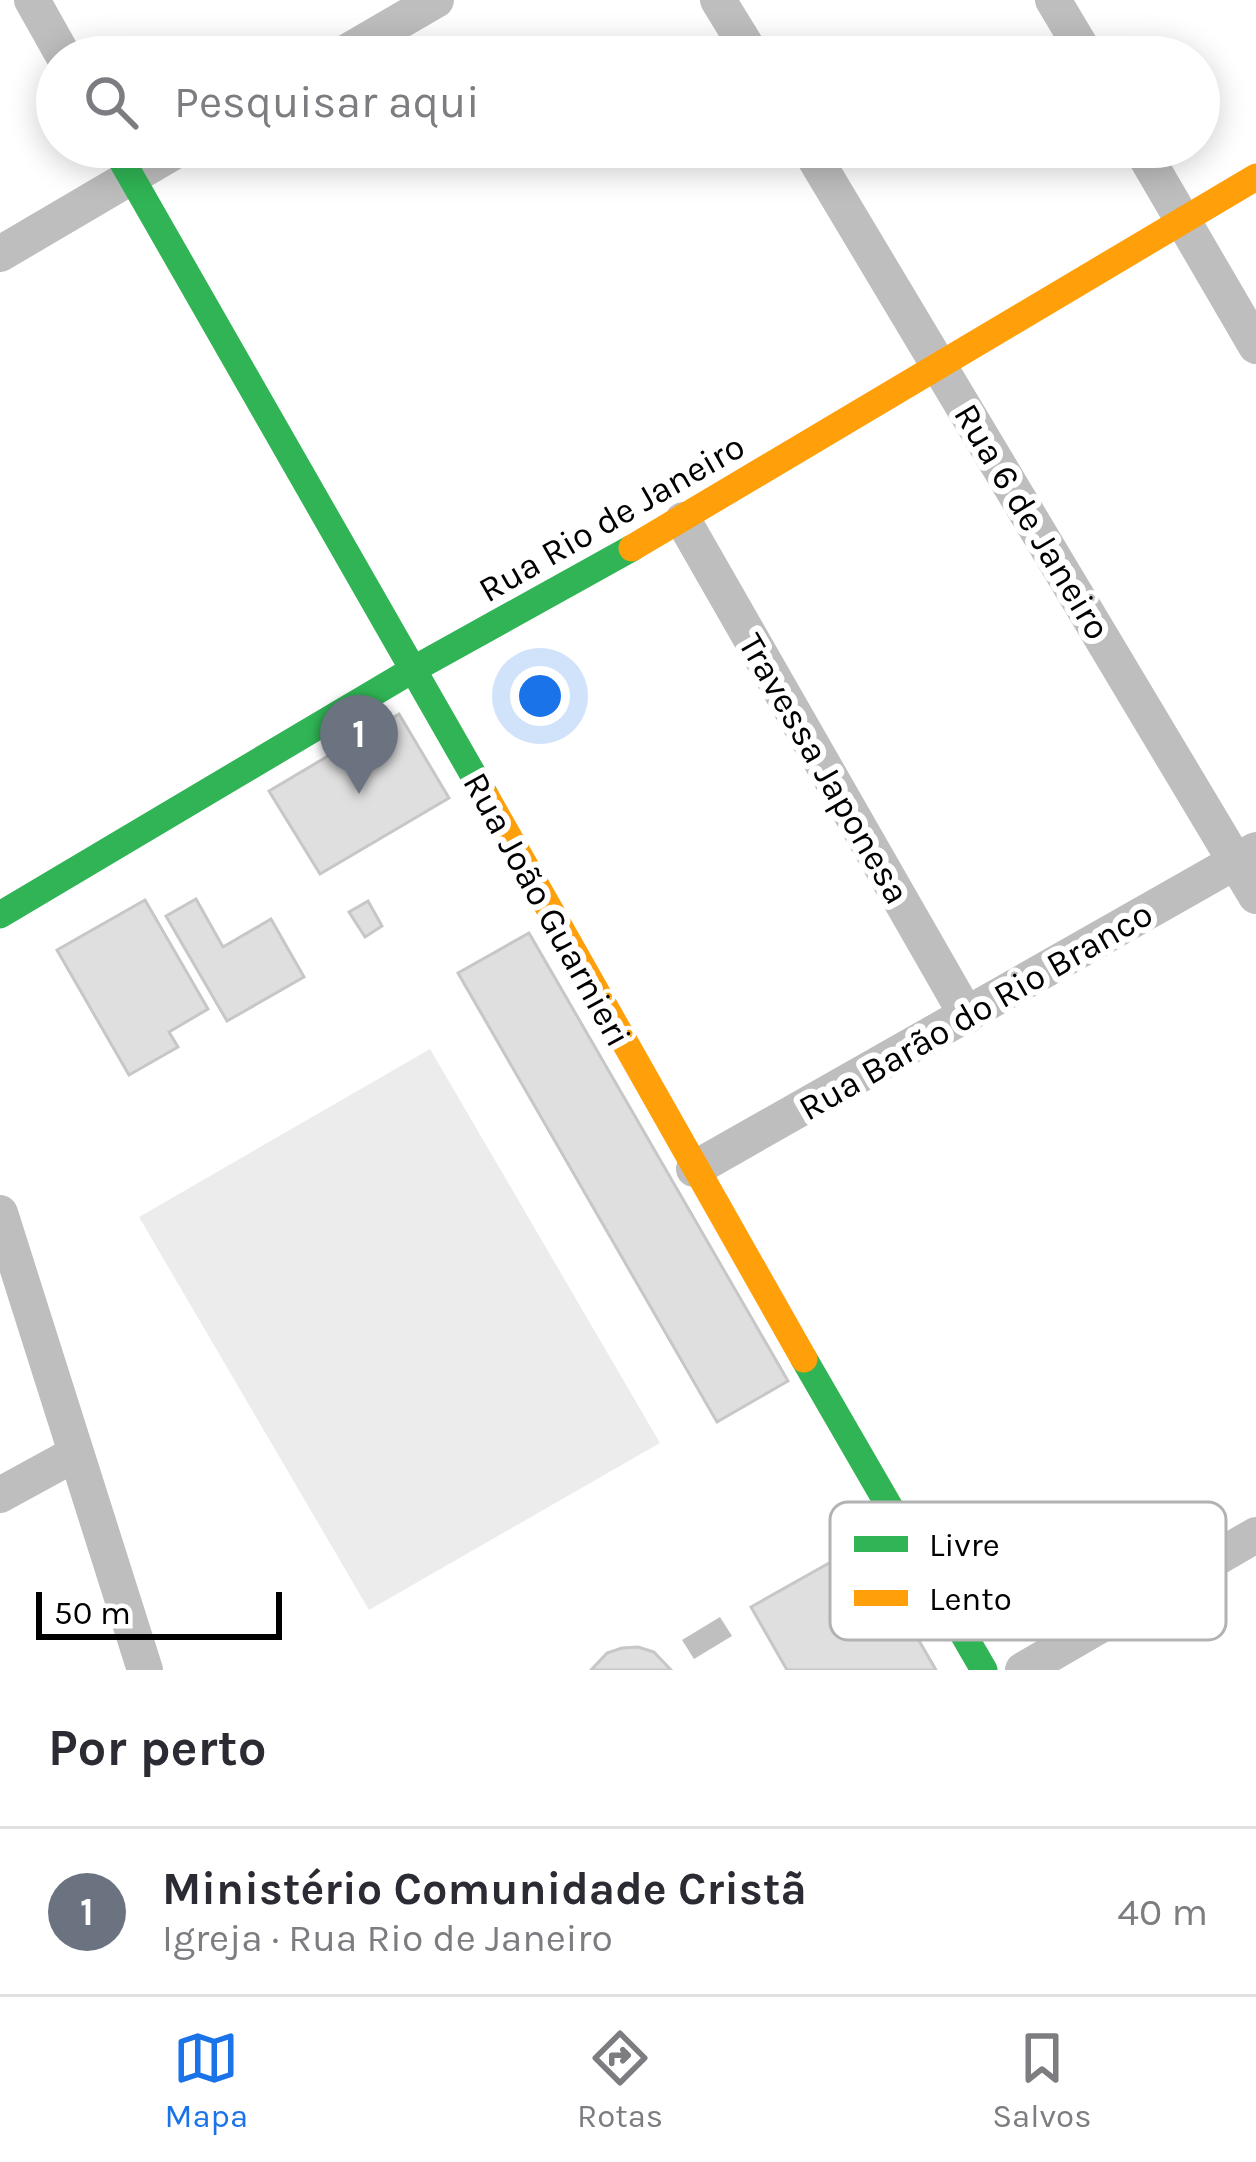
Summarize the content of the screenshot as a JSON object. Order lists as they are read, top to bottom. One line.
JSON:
{"streets":{"street":["Rua Rio de Janeiro","Rua 6 de Janeiro","Travessa Japonesa","Rua João Guarnieri","Rua Barão do Rio Branco"]},"crossings":[["Rua Rio de Janeiro","Rua 6 de Janeiro"],["Rua Rio de Janeiro","Travessa Japonesa"],["Rua Rio de Janeiro","Rua João Guarnieri"],["Rua 6 de Janeiro","Rua Barão do Rio Branco"],["Travessa Japonesa","Rua Barão do Rio Branco"],["Rua João Guarnieri","Rua Barão do Rio Branco"]],"legend":["Livre","Lento"],"scale_bar":"50 m","page":{"search":"Pesquisar aqui","pins":"1","scale":"50 m","heading":"Por perto","list":[{"mark":"1","name":"Ministério Comunidade Cristã","note":"Igreja · Rua Rio de Janeiro","value":"40 m"}],"nav":["Mapa","Rotas","Salvos"]}}
